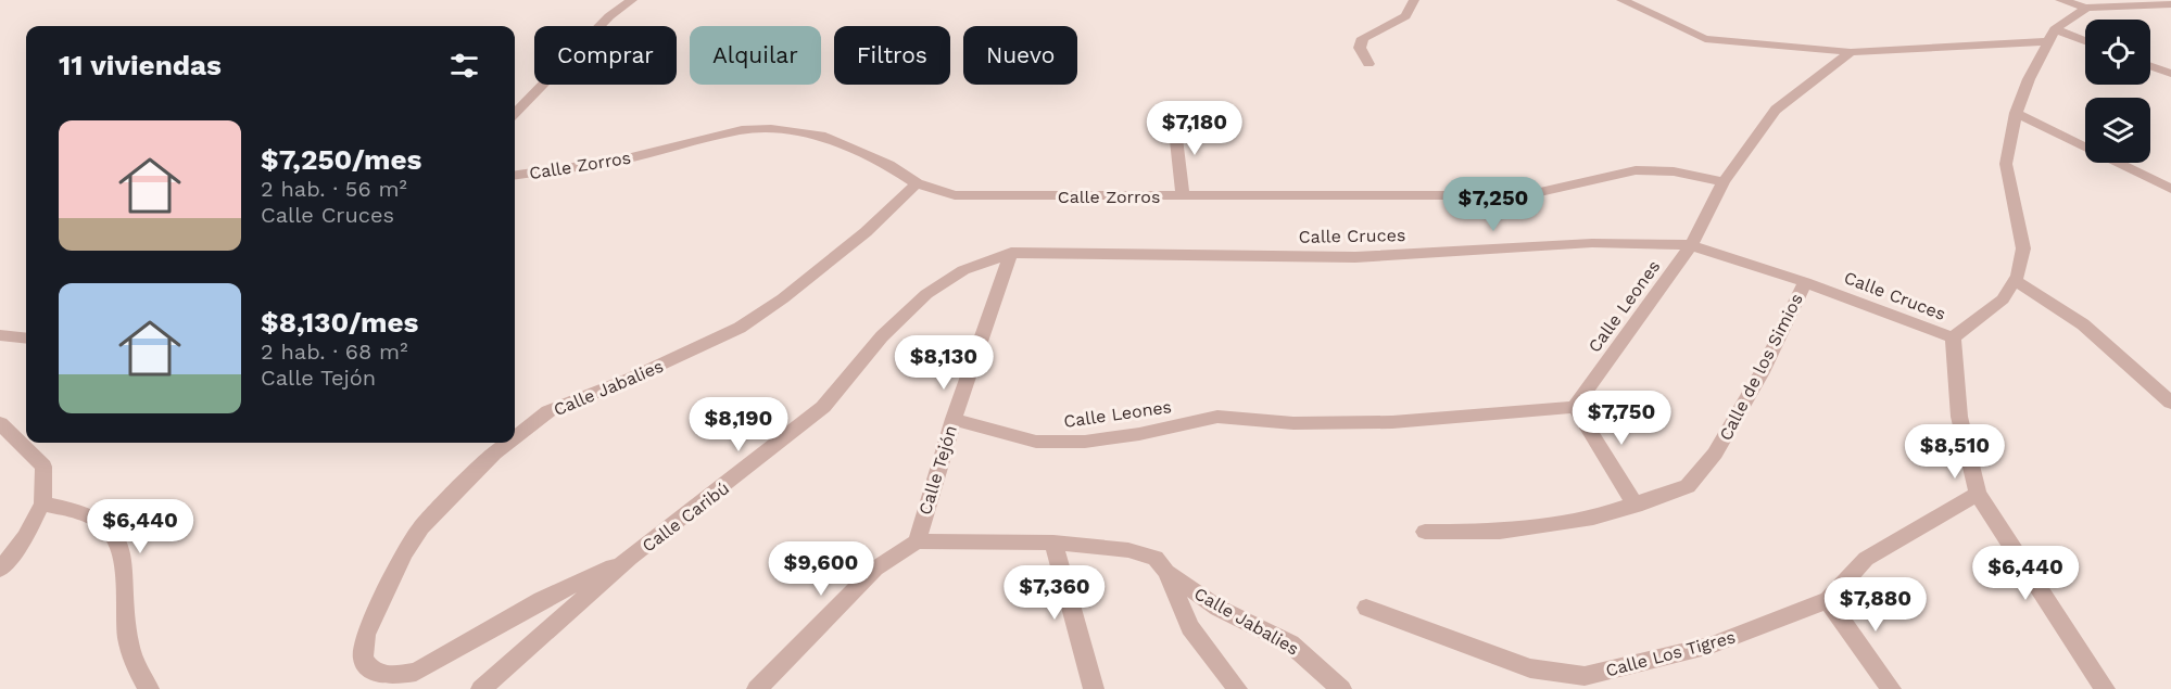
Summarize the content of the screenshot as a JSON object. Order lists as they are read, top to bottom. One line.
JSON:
{"streets":{"street":["Calle Zorros","Calle Cruces","Calle Leones","Calle de los Simios","Calle Jabalies","Calle Tejón","Calle Caribú","Calle Los Tigres"]},"crossings":[["Calle Zorros","Calle Leones"],["Calle Zorros","Calle Jabalies"],["Calle Cruces","Calle Leones"],["Calle Cruces","Calle de los Simios"],["Calle Cruces","Calle Tejón"],["Calle Cruces","Calle Caribú"],["Calle Leones","Calle Tejón"],["Calle Jabalies","Calle Tejón"],["Calle Jabalies","Calle Caribú"],["Calle Tejón","Calle Caribú"]],"page":{"chip":["Comprar","Alquilar","Filtros","Nuevo"],"heading":"11 viviendas","price":["$7,180","$7,250","$8,130","$7,750","$8,190","$8,510","$6,440","$9,600","$6,440","$7,360","$7,880"],"list":[{"name":"$7,250/mes","note":"2 hab. · 56 m² · Calle Cruces"},{"name":"$8,130/mes","note":"2 hab. · 68 m² · Calle Tejón"}]}}
